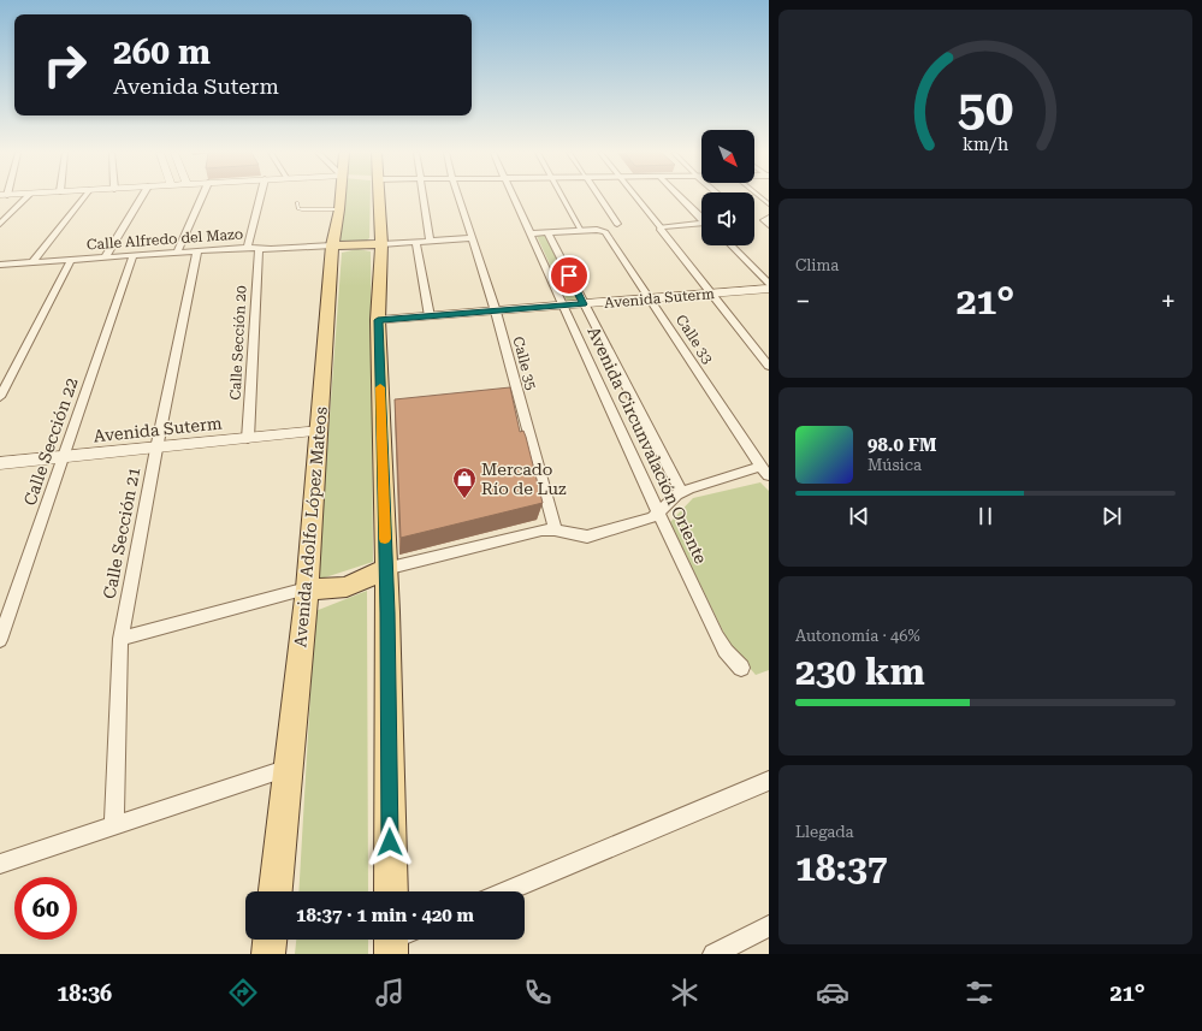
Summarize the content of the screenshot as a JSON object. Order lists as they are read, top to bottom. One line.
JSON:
{"streets":{"main road":["Avenida Adolfo López Mateos"],"street":["Calle Alfredo del Mazo","Avenida Suterm","Calle 33","Calle Sección 20","Calle 35","Calle Sección 22","Avenida Circunvalación Oriente","Calle Sección 21"]},"crossings":[["Calle Alfredo del Mazo","Calle Sección 20"],["Calle Alfredo del Mazo","Calle Sección 22"],["Calle Alfredo del Mazo","Avenida Adolfo López Mateos"],["Calle Alfredo del Mazo","Calle Sección 21"],["Avenida Suterm","Calle 33"],["Avenida Suterm","Calle Sección 20"],["Avenida Suterm","Calle 35"],["Avenida Suterm","Calle Sección 22"],["Avenida Suterm","Avenida Circunvalación Oriente"],["Avenida Suterm","Avenida Adolfo López Mateos"],["Avenida Suterm","Calle Sección 21"]],"places":{"shop":["Mercado Río de Luz"]},"north":"bottom right","page":{"turn":["260 m","Avenida Suterm"],"tile":["Clima",["Autonomía · 46%","230 km"],["Llegada","18:37"]],"heat":["−","21°","+"],"song":["98.0 FM","Música"],"limit":"60","trip":"18:37 · 1 min · 420 m","tabs":["18:36","21°"],"gauge":["50","km/h"]}}
